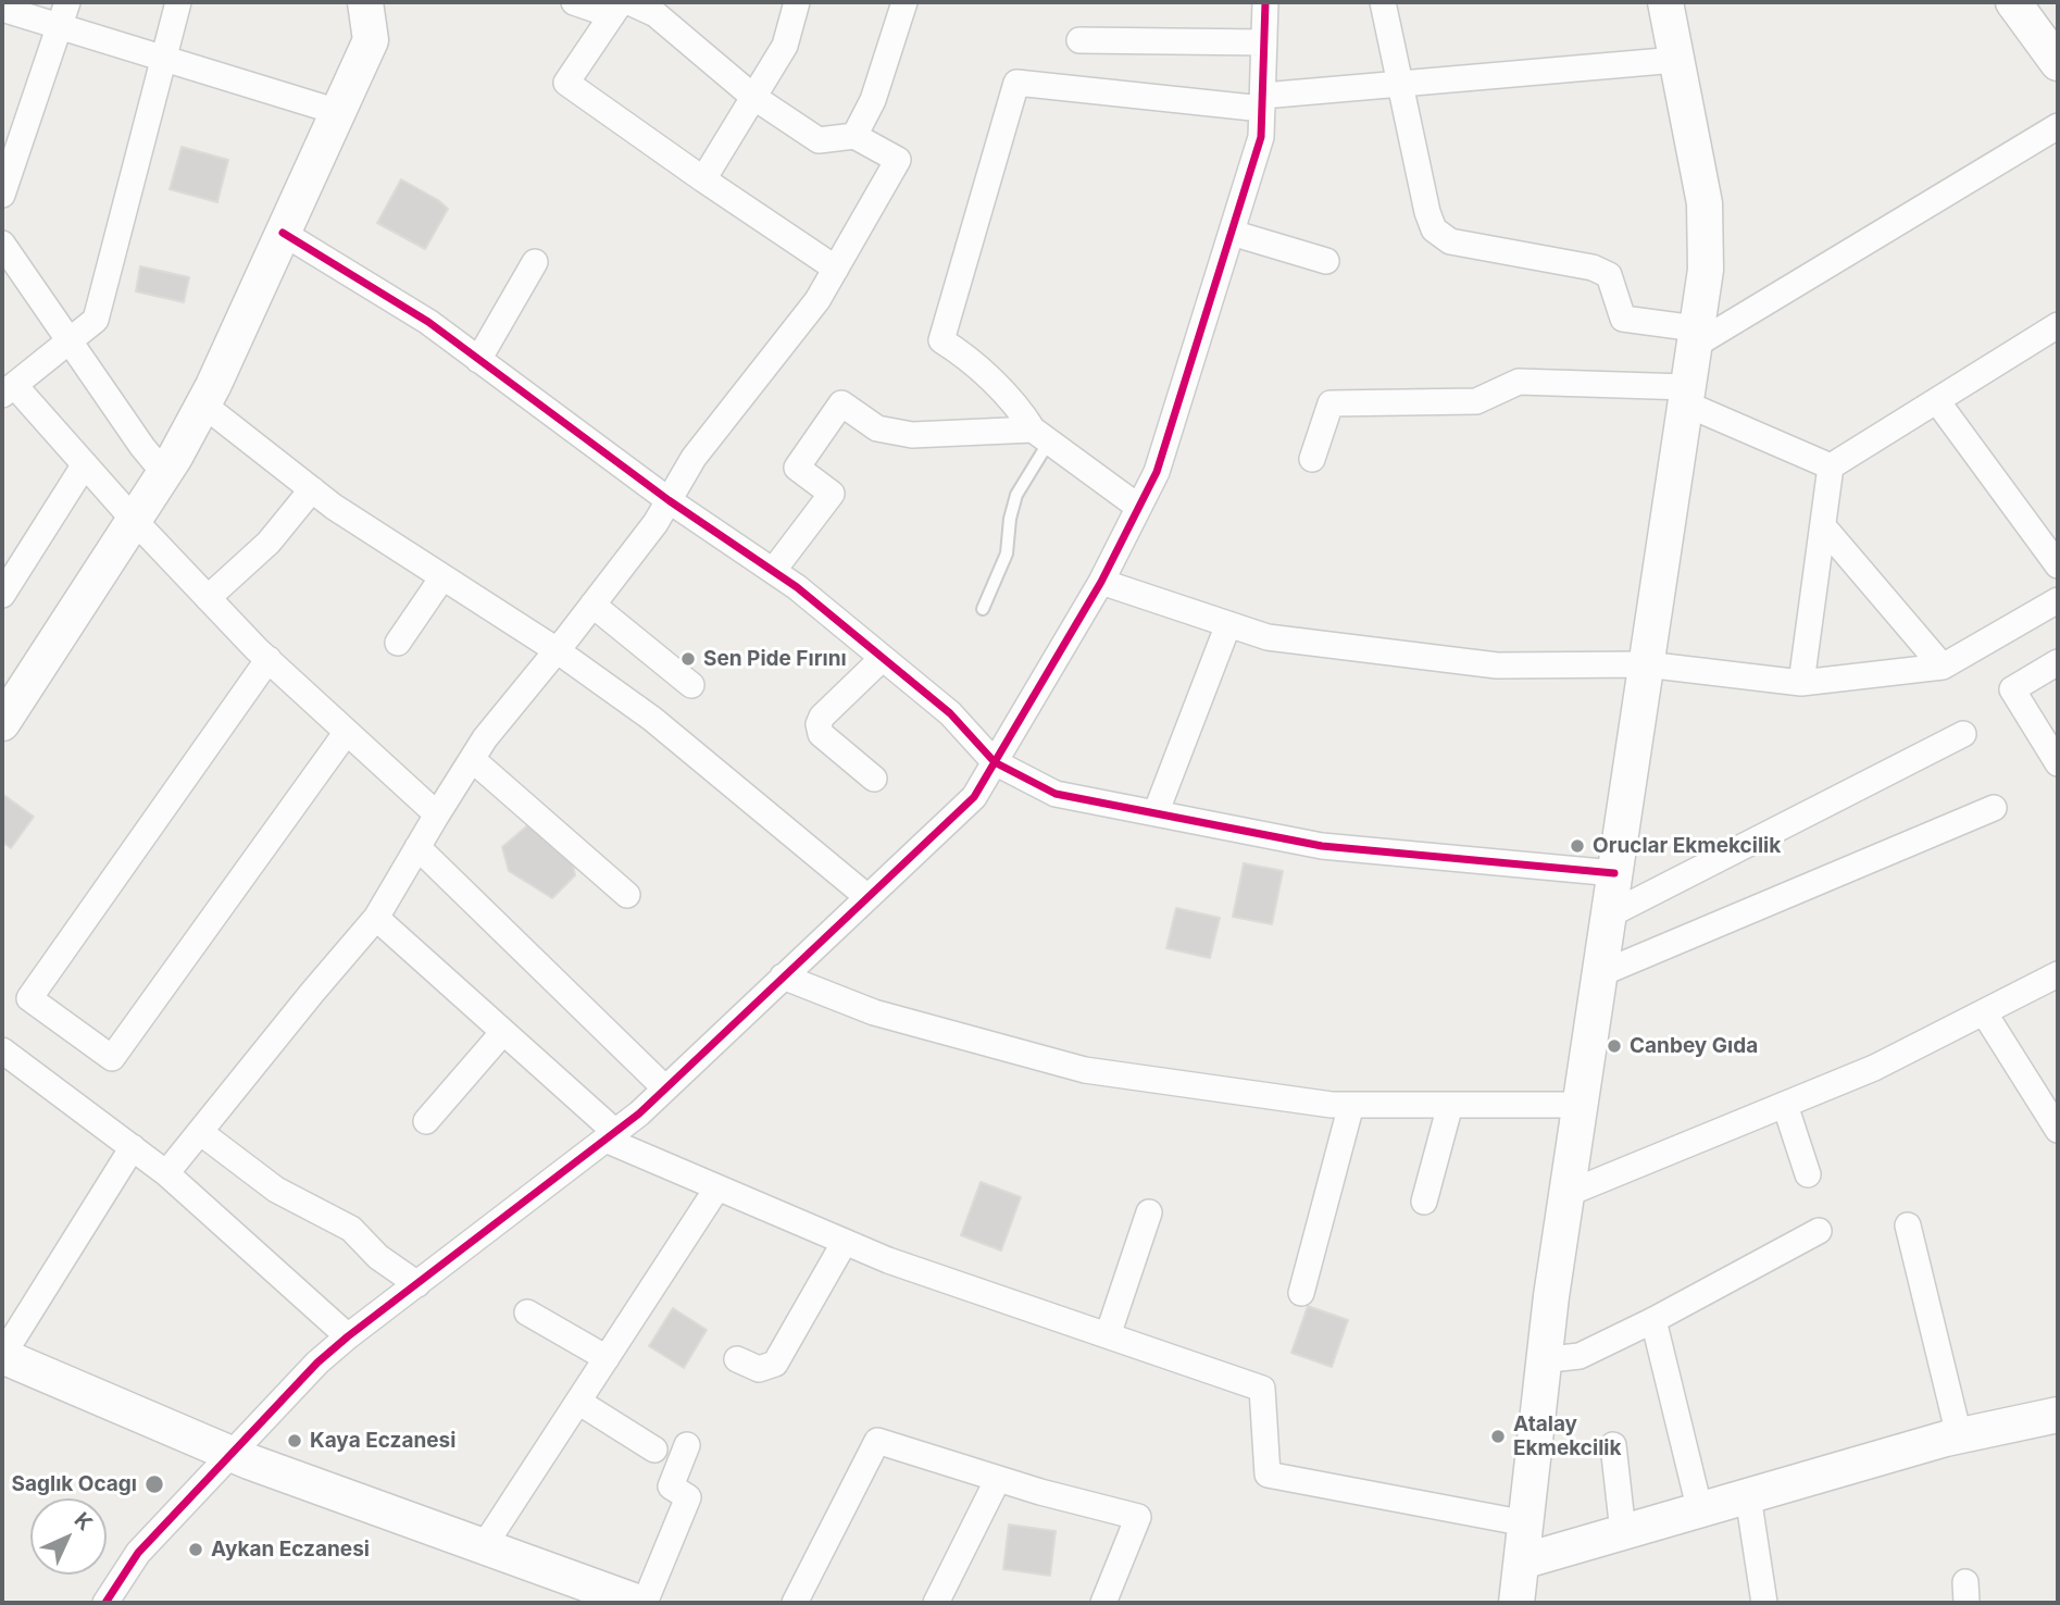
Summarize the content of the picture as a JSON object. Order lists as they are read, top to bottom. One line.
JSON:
{"places":["Sen Pide Fırını","Oruclar Ekmekcilik","Canbey Gıda","Atalay Ekmekcilik","Kaya Eczanesi","Saglık Ocagı","Aykan Eczanesi"],"north":"top right"}
